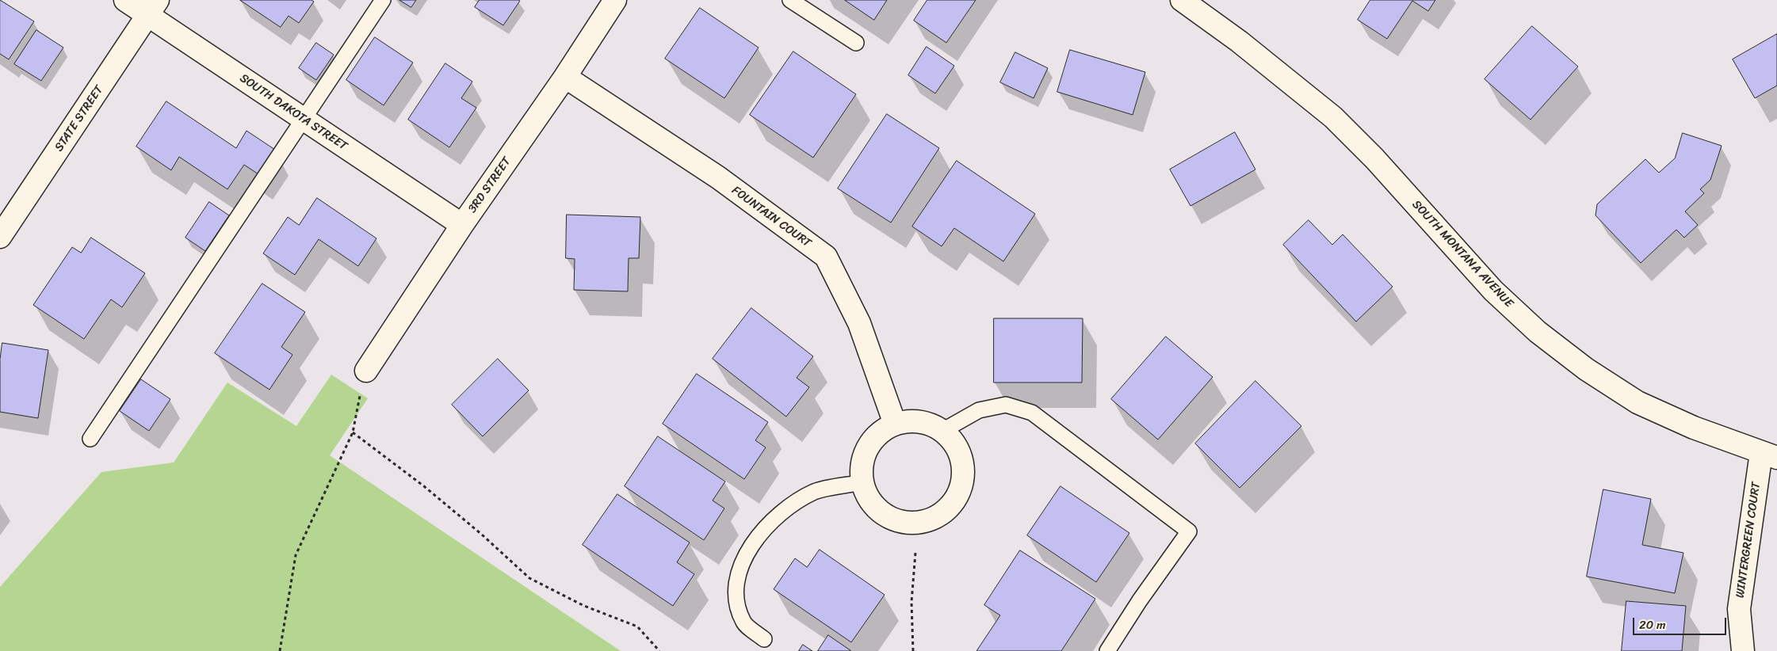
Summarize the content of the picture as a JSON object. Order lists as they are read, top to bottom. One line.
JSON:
{"streets":{"street":["SOUTH DAKOTA STREET","STATE STREET","3RD STREET","FOUNTAIN COURT","SOUTH MONTANA AVENUE","WINTERGREEN COURT"]},"crossings":[["SOUTH DAKOTA STREET","STATE STREET"],["SOUTH DAKOTA STREET","3RD STREET"],["3RD STREET","FOUNTAIN COURT"],["SOUTH MONTANA AVENUE","WINTERGREEN COURT"]],"scale_bar":"20 m"}
